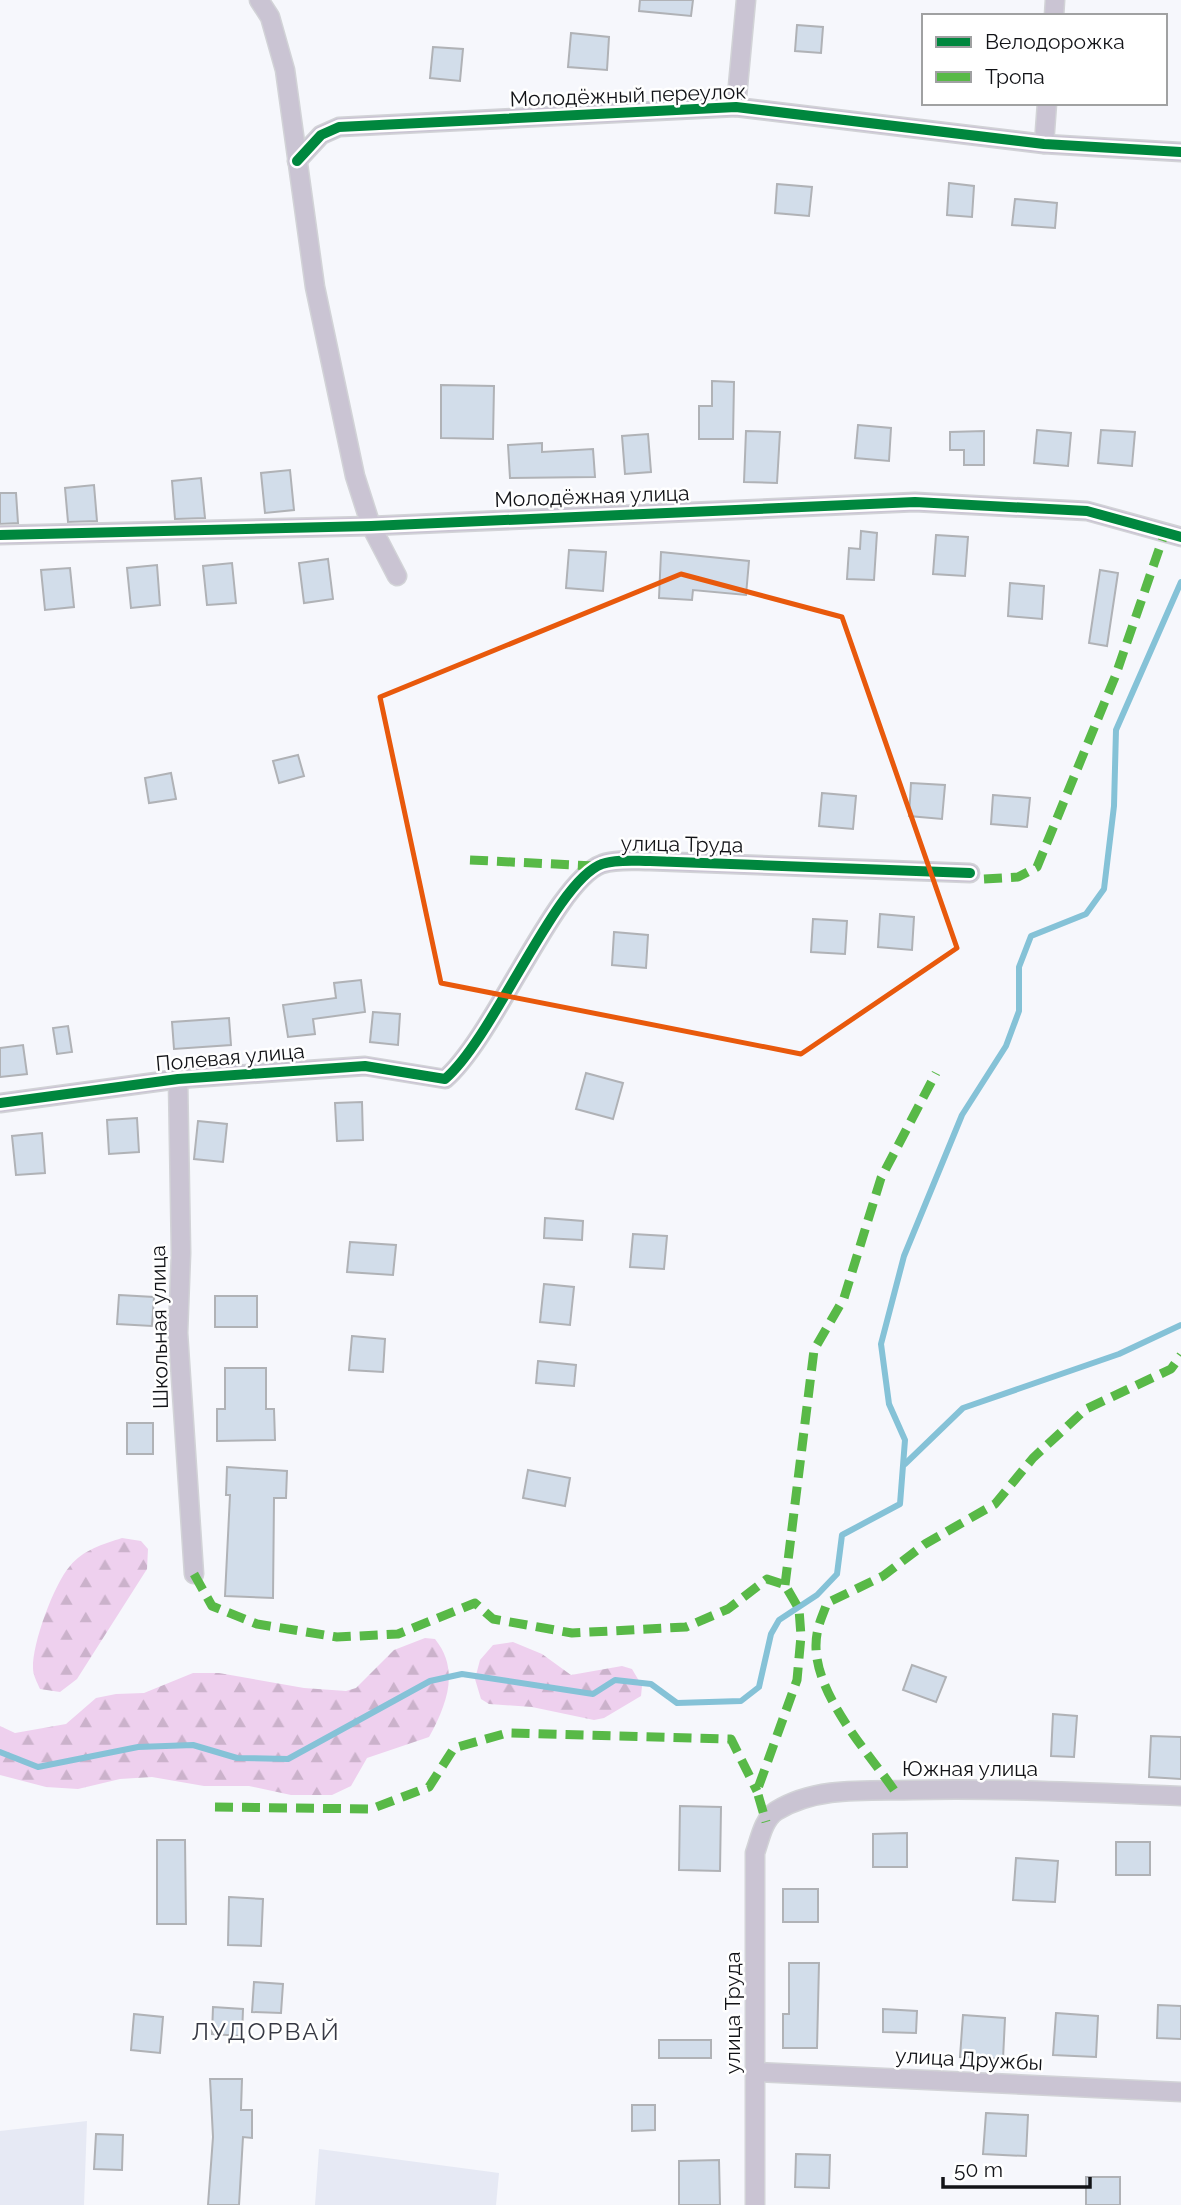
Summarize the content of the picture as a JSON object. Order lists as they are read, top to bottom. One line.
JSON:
{"streets":{"street":["Молодёжный переулок","Молодёжная улица","улица Труда","Полевая улица","Школьная улица","Южная улица","улица Дружбы"]},"crossings":[["улица Труда","Полевая улица"],["улица Труда","Южная улица"],["улица Труда","улица Дружбы"],["Полевая улица","Школьная улица"]],"districts":["ЛУДОРВАЙ"],"legend":["Велодорожка","Тропа"],"scale_bar":"50 m"}
